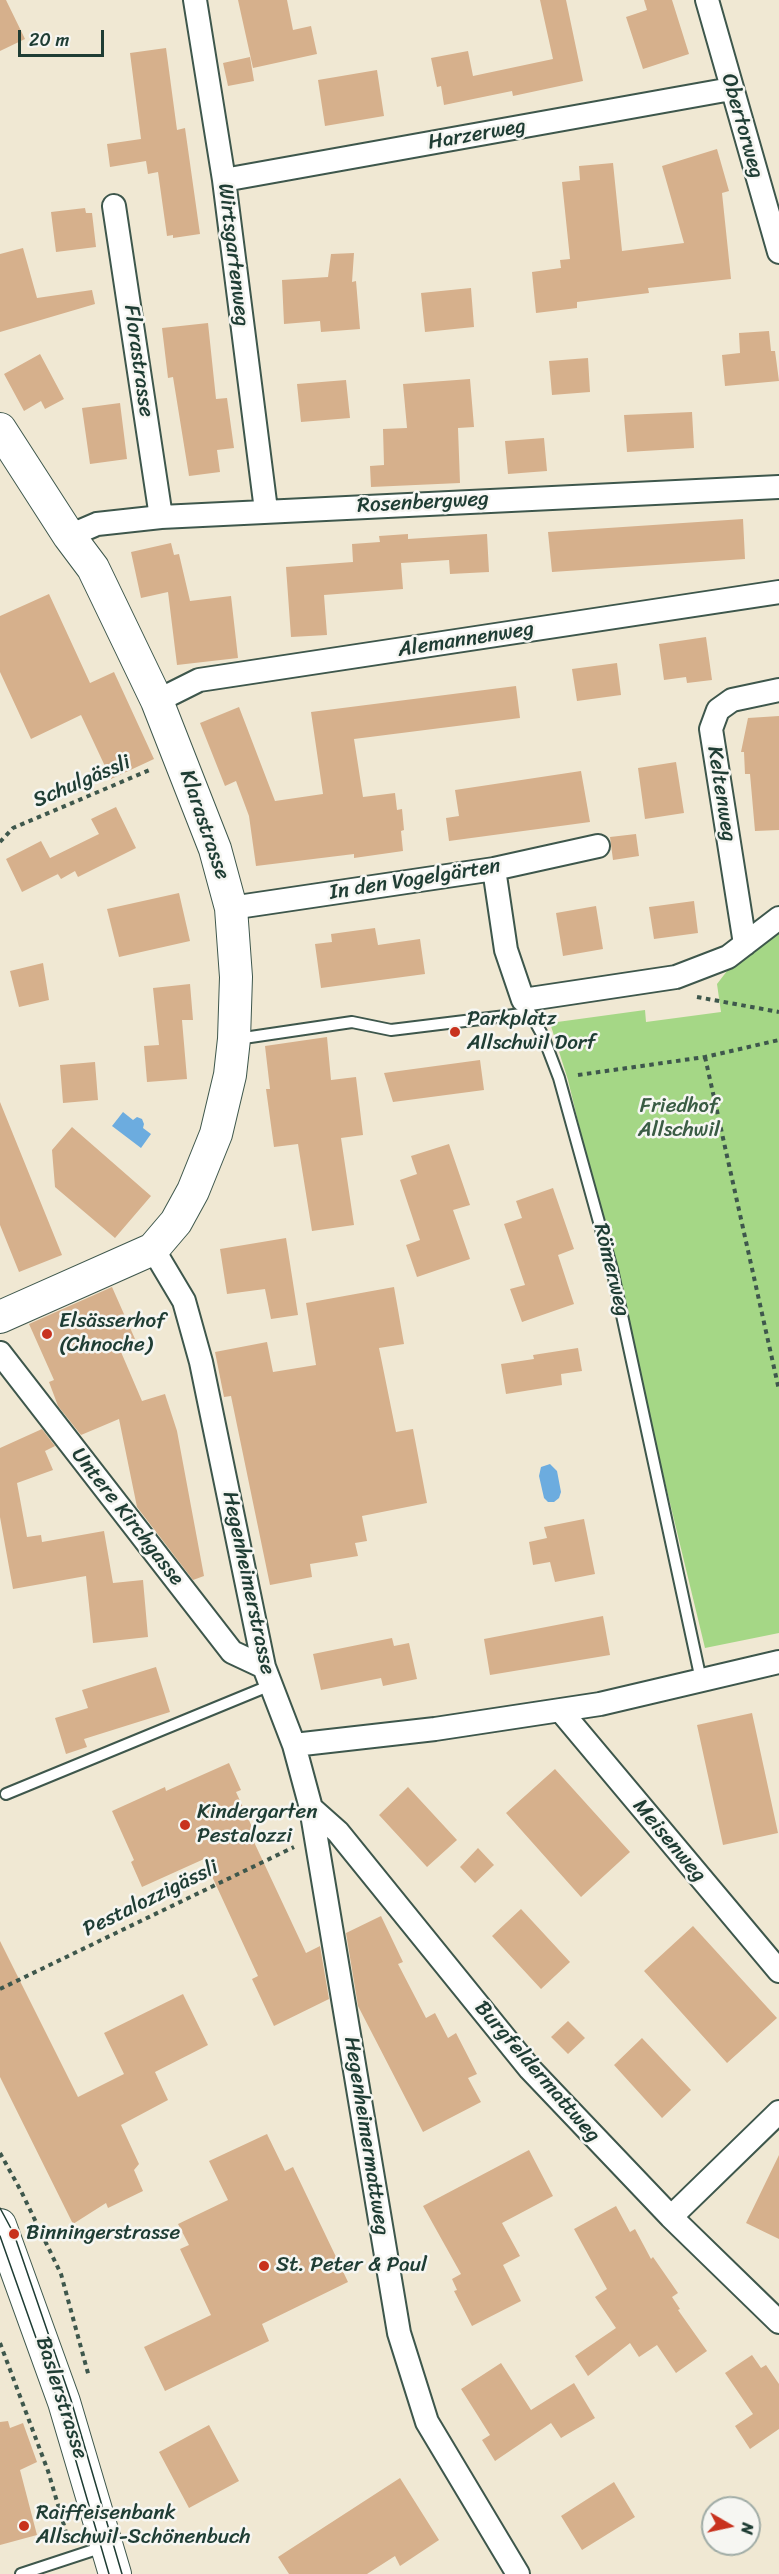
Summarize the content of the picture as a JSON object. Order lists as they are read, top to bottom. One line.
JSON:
{"streets":{"street":["Obertorweg","Harzerweg","Wirtsgartenweg","Florastrasse","Rosenbergweg","Alemannenweg","Keltenweg","Klarastrasse","In den Vogelgärten","Römerweg","Untere Kirchgasse","Hegenheimerstrasse","Meisenweg","Burgfeldermattweg","Hegenheimermattweg","Baslerstrasse"],"path":["Schulgässli","Pestalozzigässli"]},"crossings":[["Obertorweg","Harzerweg"],["Harzerweg","Wirtsgartenweg"],["Wirtsgartenweg","Rosenbergweg"],["Florastrasse","Rosenbergweg"],["Rosenbergweg","Klarastrasse"],["Alemannenweg","Klarastrasse"],["Schulgässli","Klarastrasse"],["Klarastrasse","In den Vogelgärten"],["Klarastrasse","Hegenheimerstrasse"],["In den Vogelgärten","Römerweg"],["Untere Kirchgasse","Hegenheimerstrasse"],["Hegenheimerstrasse","Hegenheimermattweg"],["Pestalozzigässli","Hegenheimermattweg"],["Burgfeldermattweg","Hegenheimermattweg"]],"parks":["Friedhof Allschwil"],"places":["Parkplatz Allschwil Dorf","Elsässerhof (Chnoche)","Kindergarten Pestalozzi","Binningerstrasse","St. Peter & Paul","Raiffeisenbank Allschwil-Schönenbuch"],"scale_bar":"20 m","north":"right"}
